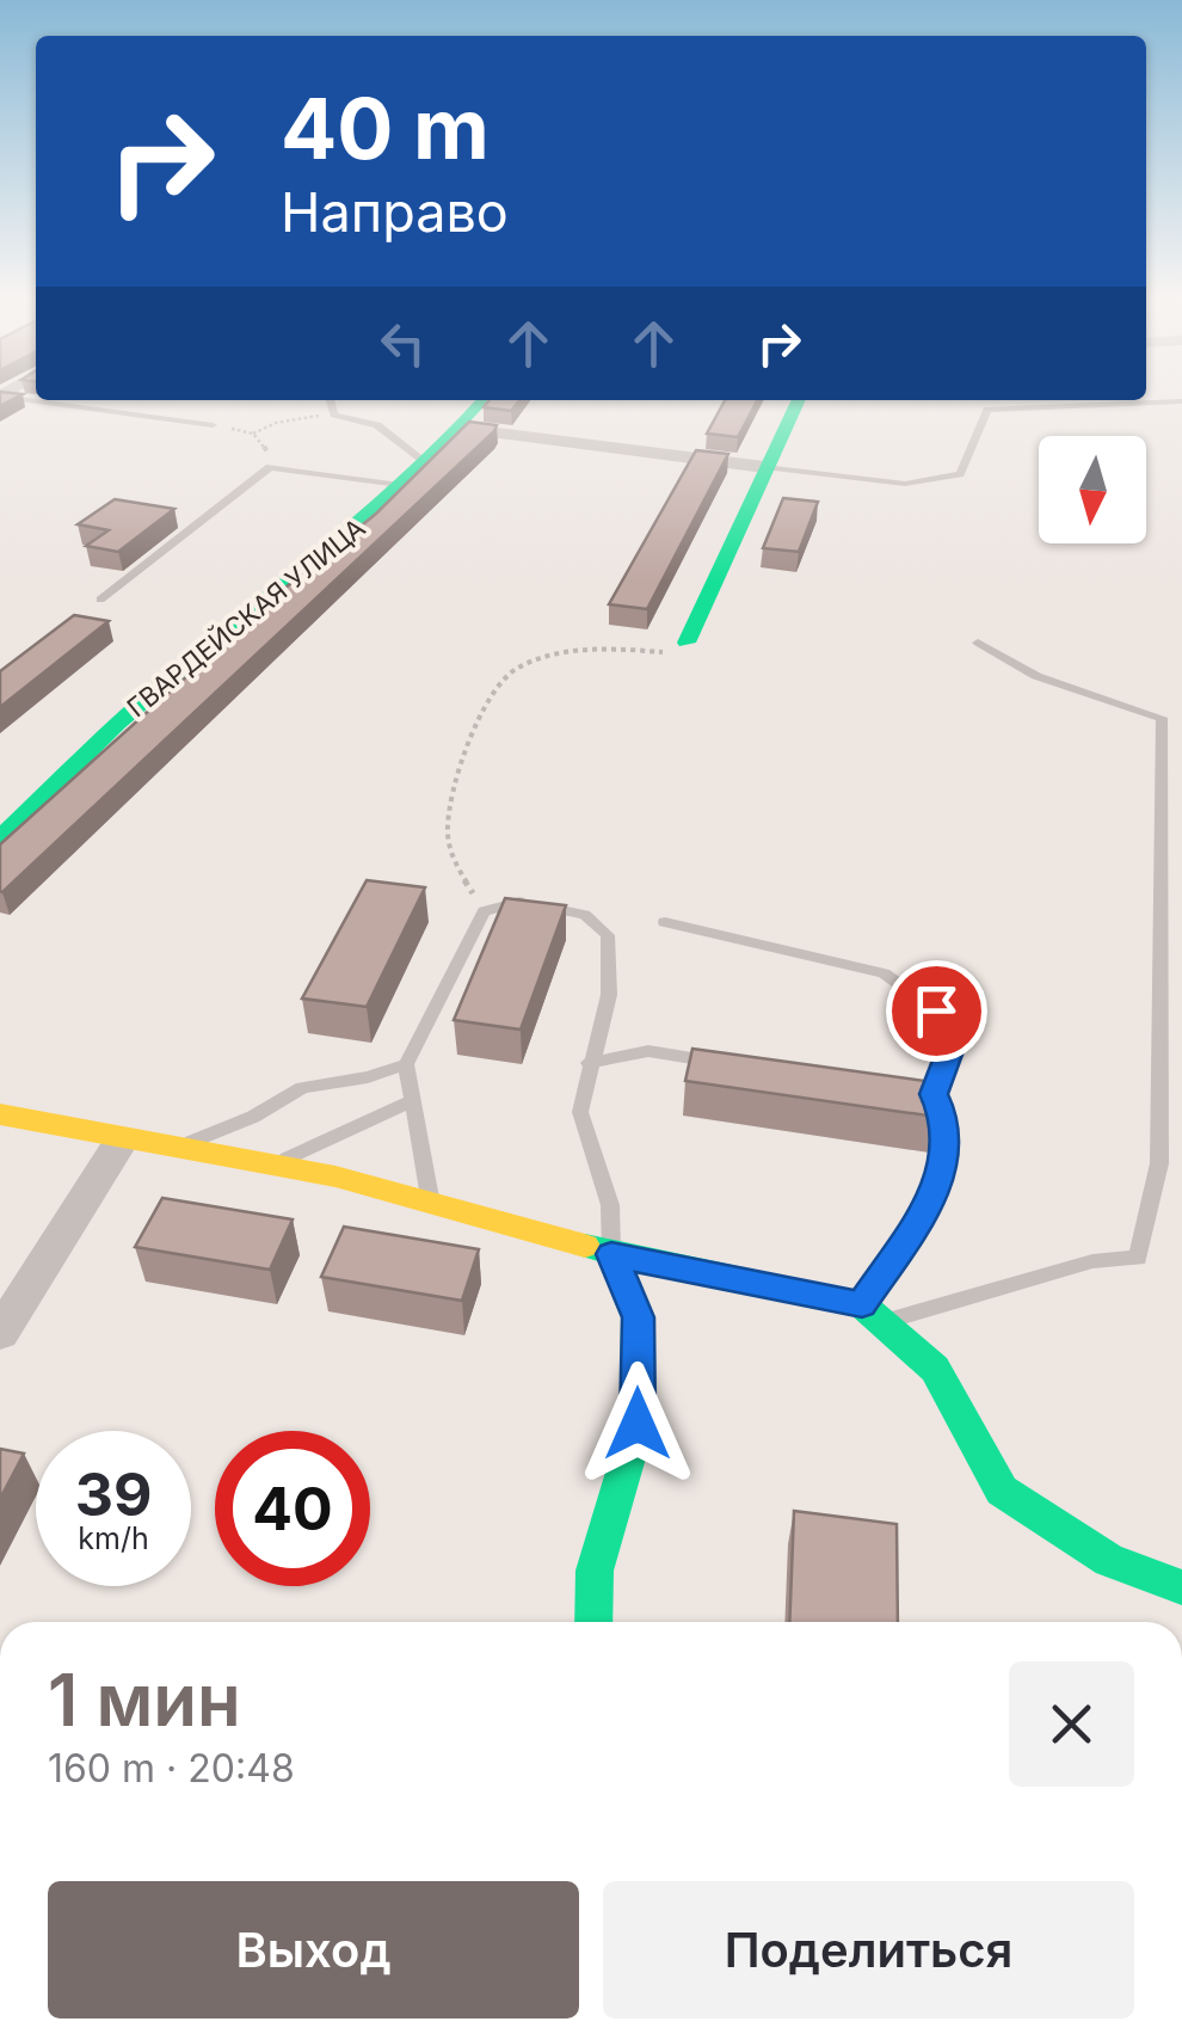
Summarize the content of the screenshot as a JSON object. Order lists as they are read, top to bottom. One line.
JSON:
{"streets":{"street":["ГВАРДЕЙСКАЯ УЛИЦА"]},"north":"bottom","page":{"turn":["40 m","Направо"],"speed":"39 km/h","limit":"40","heading":["1 мин","160 m · 20:48"],"buttons":["Выход","Поделиться"]}}
